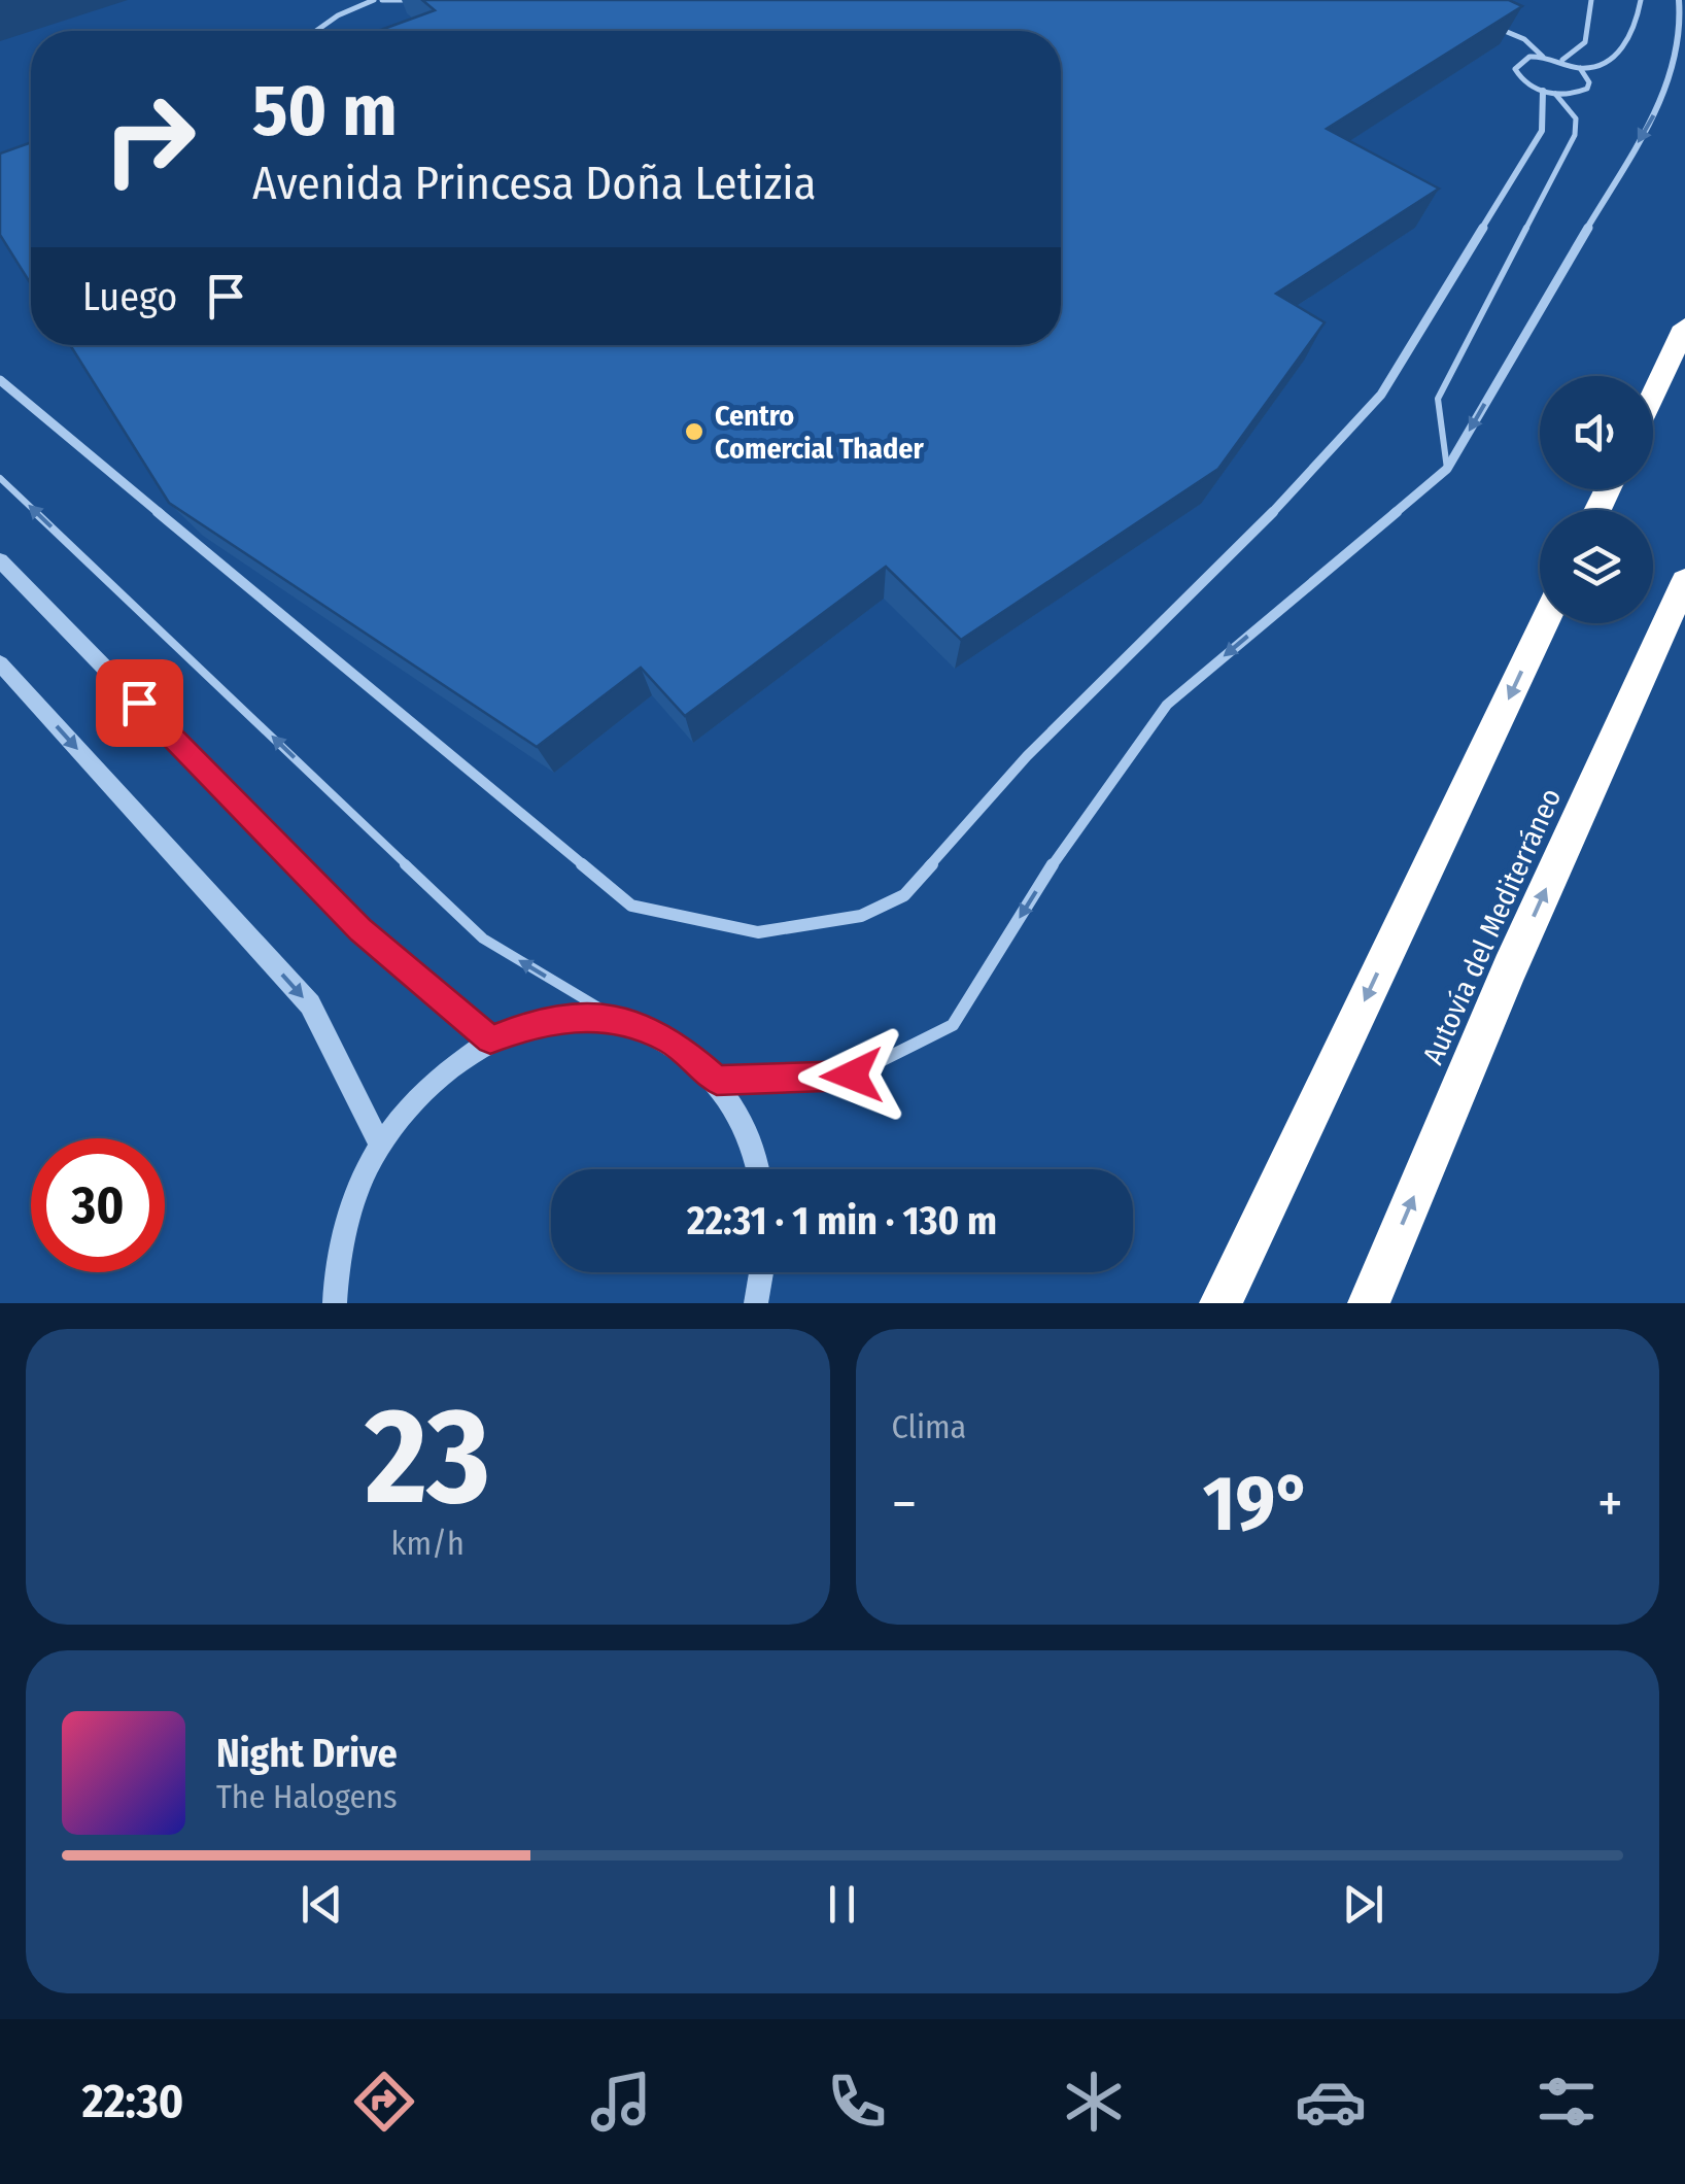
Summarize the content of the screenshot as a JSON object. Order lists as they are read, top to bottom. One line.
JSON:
{"streets":{"highway":["Autovía del Mediterráneo"]},"places":["Centro Comercial Thader"],"page":{"turn":["50 m","Avenida Princesa Doña Letizia"],"then":"Luego","limit":"30","trip":"22:31 · 1 min · 130 m","tile":[["23","km/h"],"Clima"],"heat":["−","19°","+"],"song":["Night Drive","The Halogens"],"tabs":"22:30"}}
